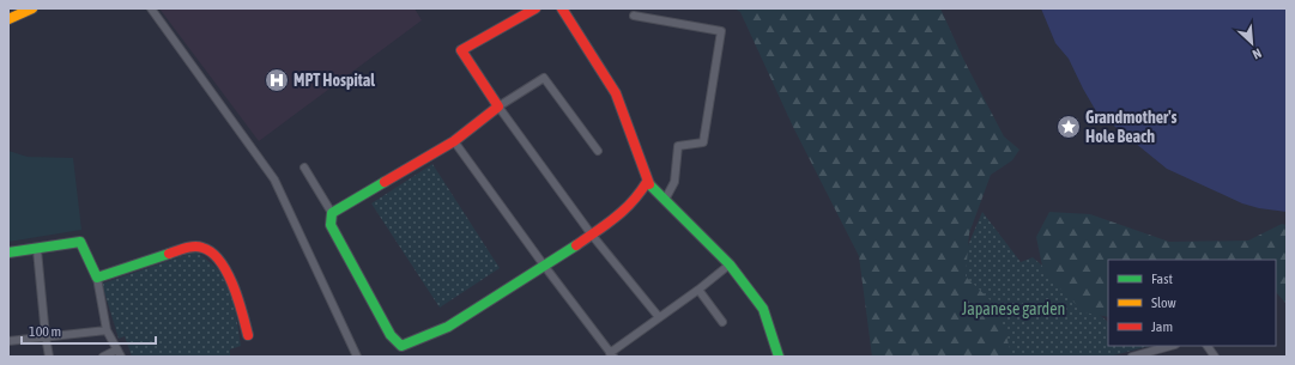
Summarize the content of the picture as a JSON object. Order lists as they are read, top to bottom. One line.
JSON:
{"parks":["Japanese garden"],"places":{"hospital":["MPT Hospital"],"place":["Grandmother's Hole Beach"]},"legend":["Fast","Slow","Jam"],"scale_bar":"100 m","north":"bottom right"}
